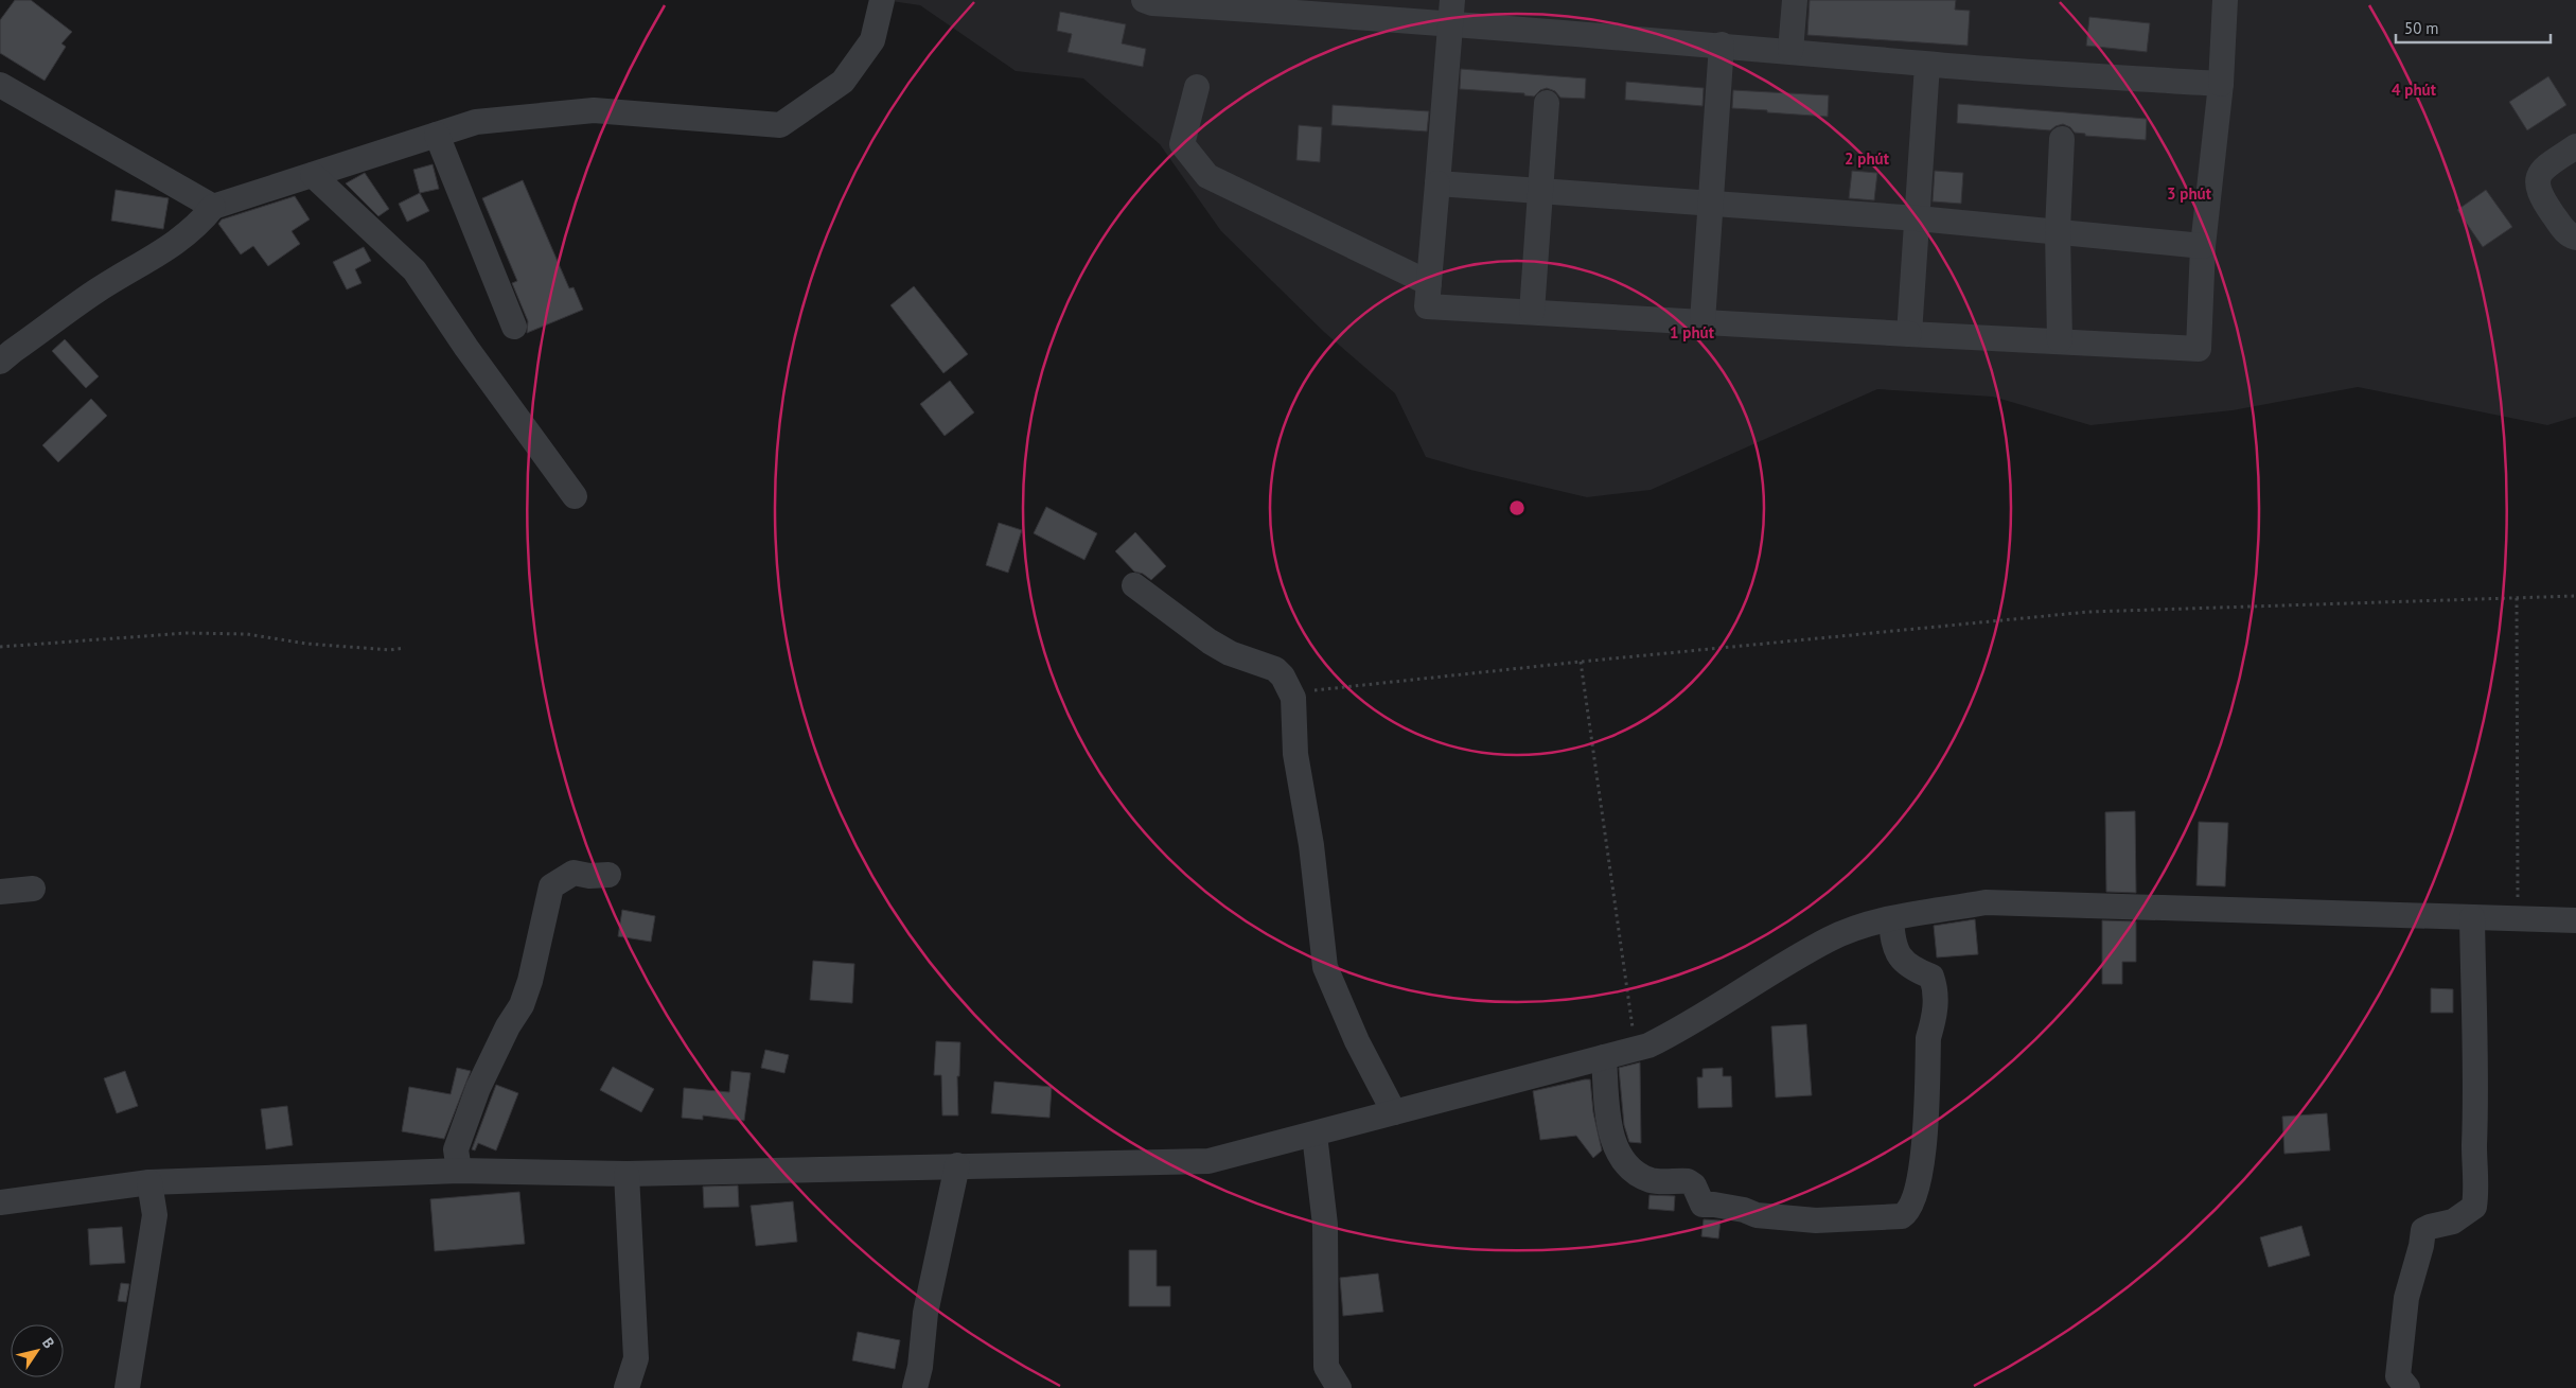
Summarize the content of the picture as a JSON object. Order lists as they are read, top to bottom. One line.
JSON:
{"scale_bar":"50 m","north":"top right","rings":["4 phút","2 phút","3 phút","1 phút"]}
